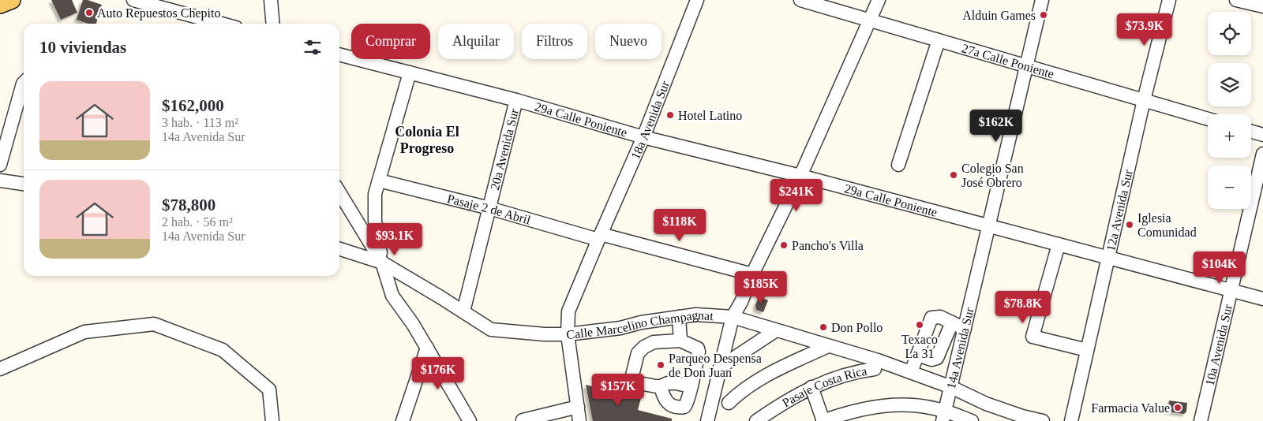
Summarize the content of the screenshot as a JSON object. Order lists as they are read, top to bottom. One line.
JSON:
{"streets":{"street":["27a Calle Poniente","29a Calle Poniente","18a Avenida Sur","20a Avenida Sur","Pasaje 2 de Abril","12a Avenida Sur","Calle Marcelino Champagnat","10a Avenida Sur","14a Avenida Sur","Pasaje Costa Rica"]},"crossings":[["27a Calle Poniente","12a Avenida Sur"],["27a Calle Poniente","14a Avenida Sur"],["29a Calle Poniente","18a Avenida Sur"],["29a Calle Poniente","20a Avenida Sur"],["29a Calle Poniente","12a Avenida Sur"],["29a Calle Poniente","10a Avenida Sur"],["29a Calle Poniente","14a Avenida Sur"],["18a Avenida Sur","Pasaje 2 de Abril"],["18a Avenida Sur","Calle Marcelino Champagnat"],["20a Avenida Sur","Pasaje 2 de Abril"],["20a Avenida Sur","Calle Marcelino Champagnat"],["Calle Marcelino Champagnat","14a Avenida Sur"]],"districts":["Colonia El Progreso"],"places":["Auto Repuestos Chepito","Alduin Games","Hotel Latino","Colegio San José Obrero","Iglesia Comunidad","Pancho's Villa","Texaco La 31","Don Pollo","Parqueo Despensa de Don Juan","Farmacia Value"],"page":{"map_buttons":["+","−"],"price":["$73.9K","$162K","$241K","$118K","$93.1K","$104K","$185K","$78.8K","$176K","$157K"],"chip":["Comprar","Alquilar","Filtros","Nuevo"],"heading":"10 viviendas","list":[{"name":"$162,000","note":"3 hab. · 113 m² · 14a Avenida Sur"},{"name":"$78,800","note":"2 hab. · 56 m² · 14a Avenida Sur"}]}}
